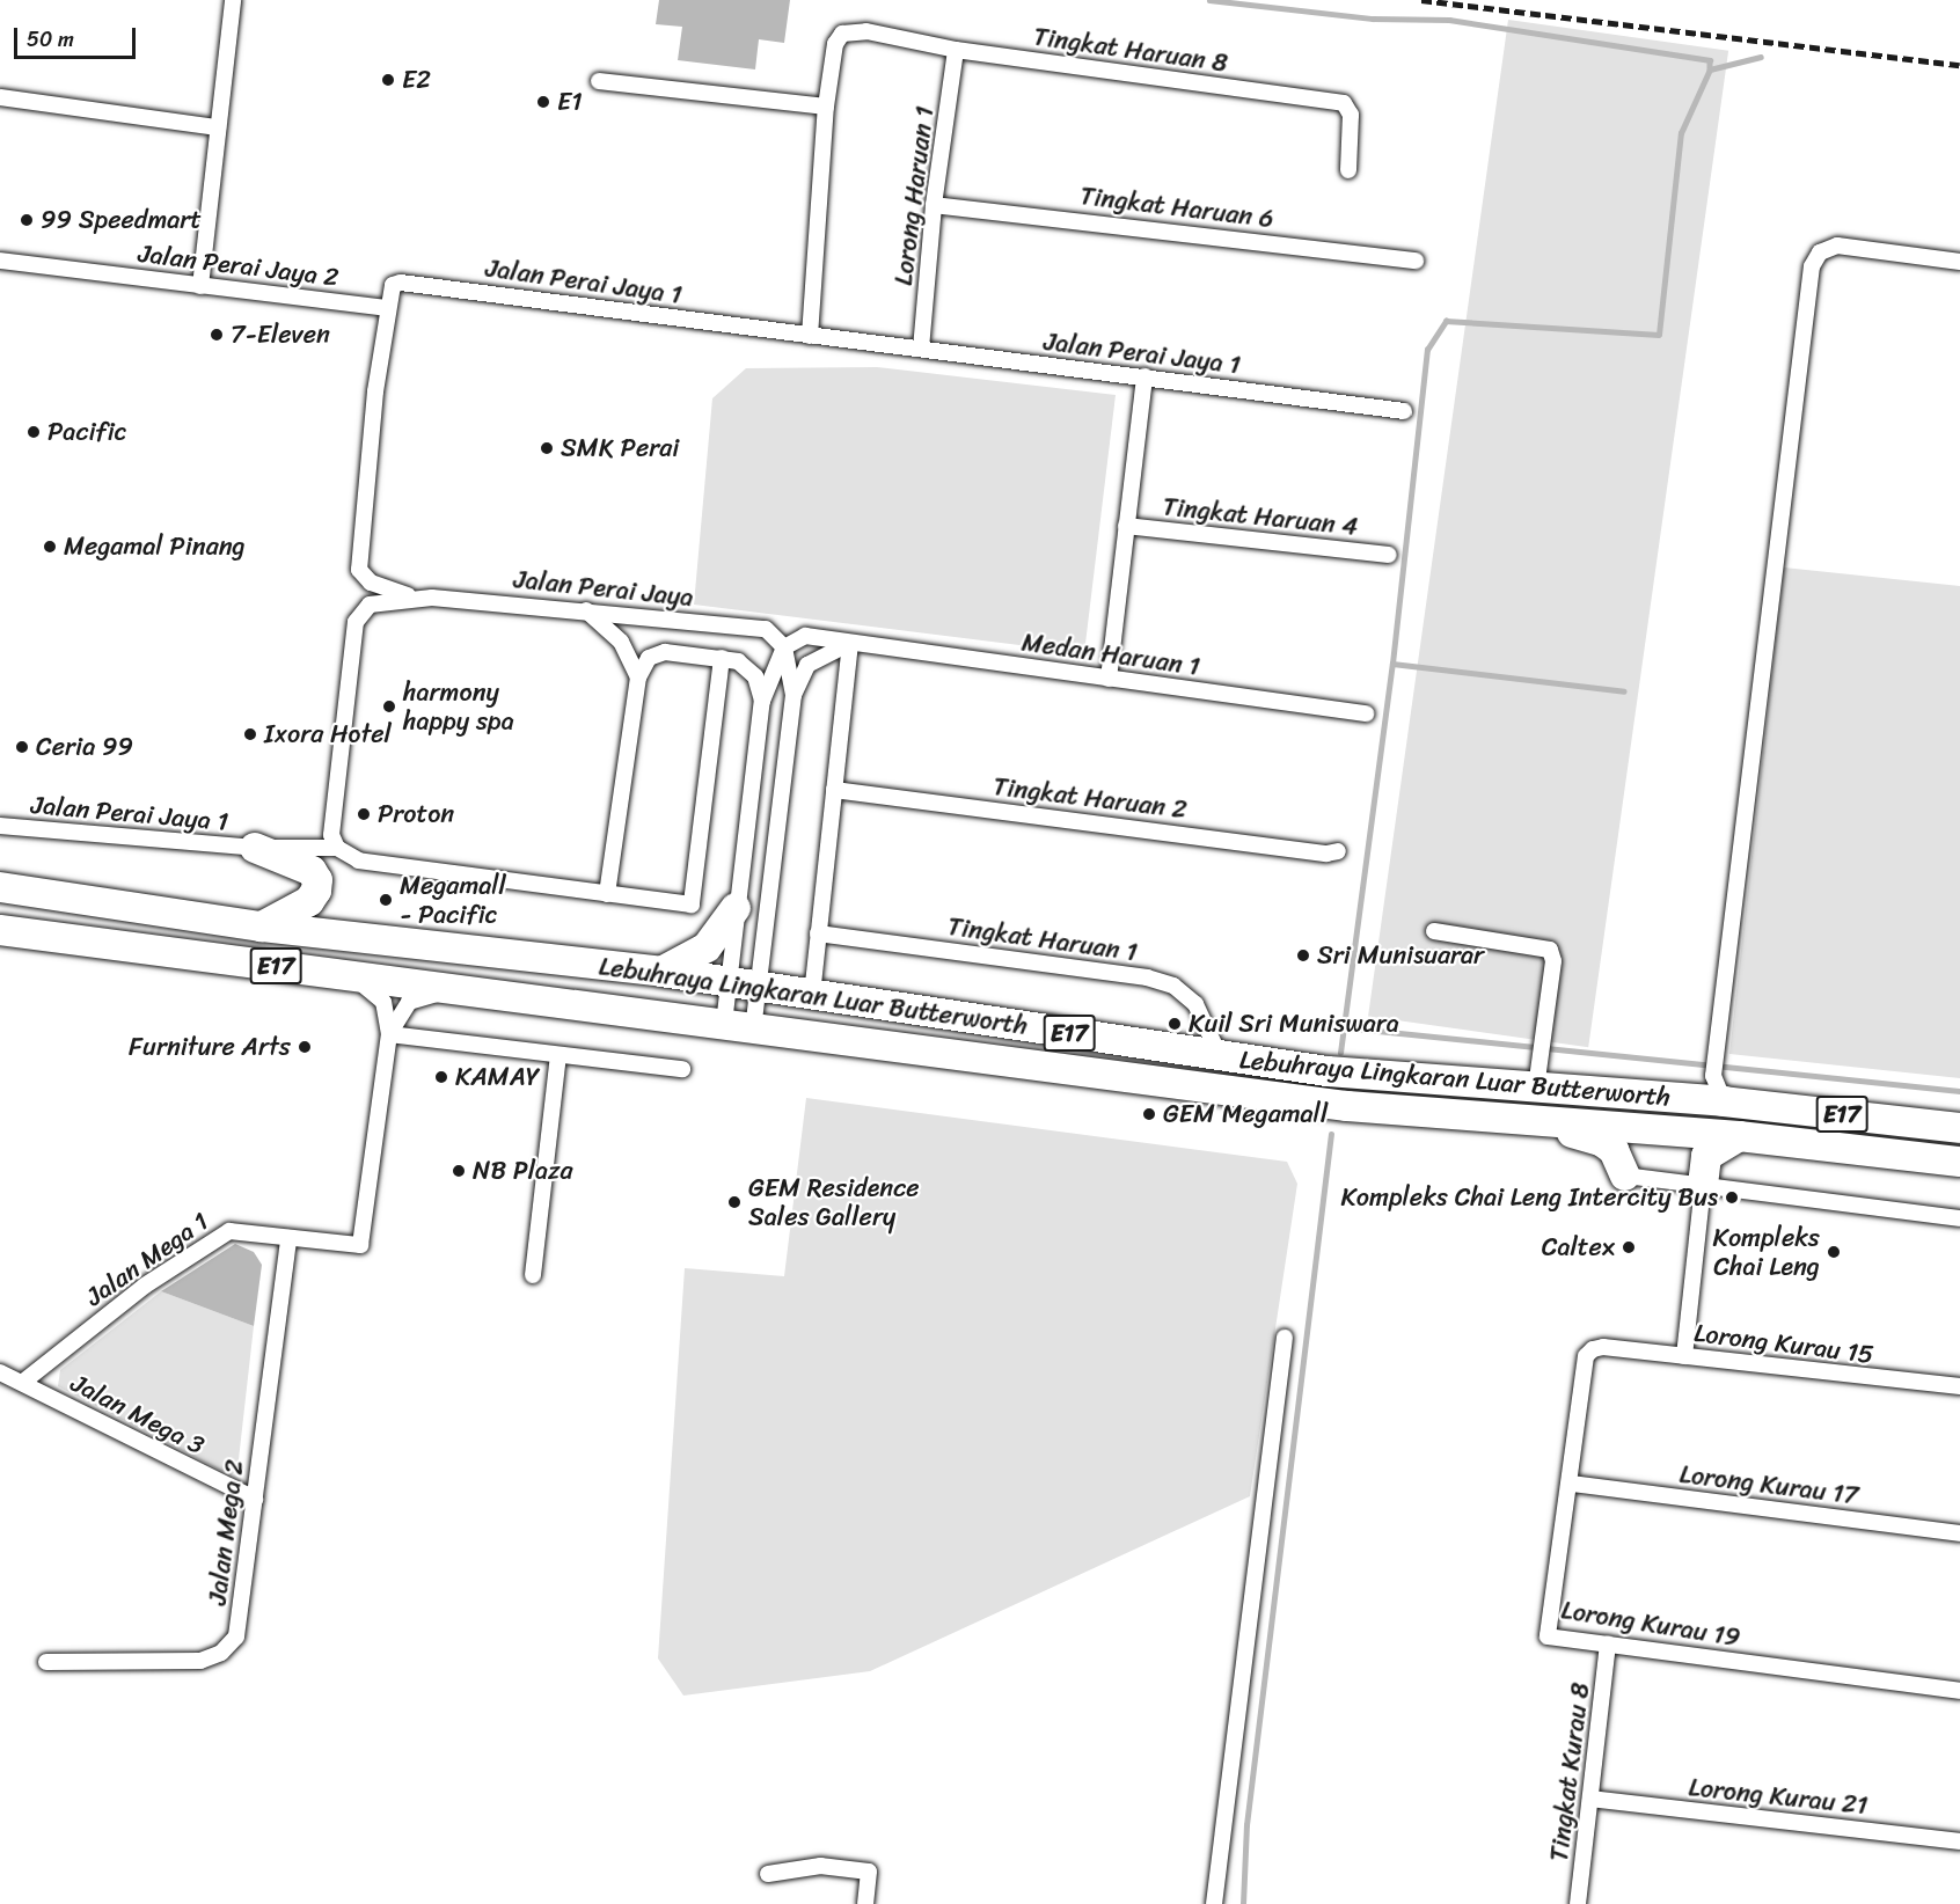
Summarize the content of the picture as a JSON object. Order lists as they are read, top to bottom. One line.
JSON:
{"streets":{"highway":["E17","Lebuhraya Lingkaran Luar Butterworth"],"street":["Tingkat Haruan 8","Lorong Haruan 1","Tingkat Haruan 6","Jalan Perai Jaya 2","Jalan Perai Jaya 1","Tingkat Haruan 4","Jalan Perai Jaya","Medan Haruan 1","Tingkat Haruan 2","Tingkat Haruan 1","Jalan Mega 1","Lorong Kurau 15","Jalan Mega 3","Lorong Kurau 17","Jalan Mega 2","Lorong Kurau 19","Tingkat Kurau 8","Lorong Kurau 21"]},"crossings":[["Tingkat Haruan 8","Lorong Haruan 1"],["Lorong Haruan 1","Tingkat Haruan 6"],["Lorong Haruan 1","Jalan Perai Jaya 1"],["Jalan Perai Jaya 2","Jalan Perai Jaya 1"],["Jalan Perai Jaya 1","Jalan Perai Jaya"],["Jalan Perai Jaya","Medan Haruan 1"],["Tingkat Haruan 1","Lebuhraya Lingkaran Luar Butterworth"],["Jalan Mega 1","Jalan Mega 3"],["Jalan Mega 1","Jalan Mega 2"],["Lorong Kurau 15","Lorong Kurau 19"],["Jalan Mega 3","Jalan Mega 2"],["Lorong Kurau 17","Lorong Kurau 19"],["Lorong Kurau 19","Tingkat Kurau 8"],["Tingkat Kurau 8","Lorong Kurau 21"]],"places":["E2","E1","99 Speedmart","7-Eleven","Pacific","SMK Perai","Megamal Pinang","harmony happy spa","Ixora Hotel","Ceria 99","Proton","Megamall - Pacific","Sri Munisuarar","Kuil Sri Muniswara","Furniture Arts","KAMAY","GEM Megamall","NB Plaza","Kompleks Chai Leng Intercity Bus","GEM Residence Sales Gallery","Caltex","Kompleks Chai Leng"],"scale_bar":"50 m"}
